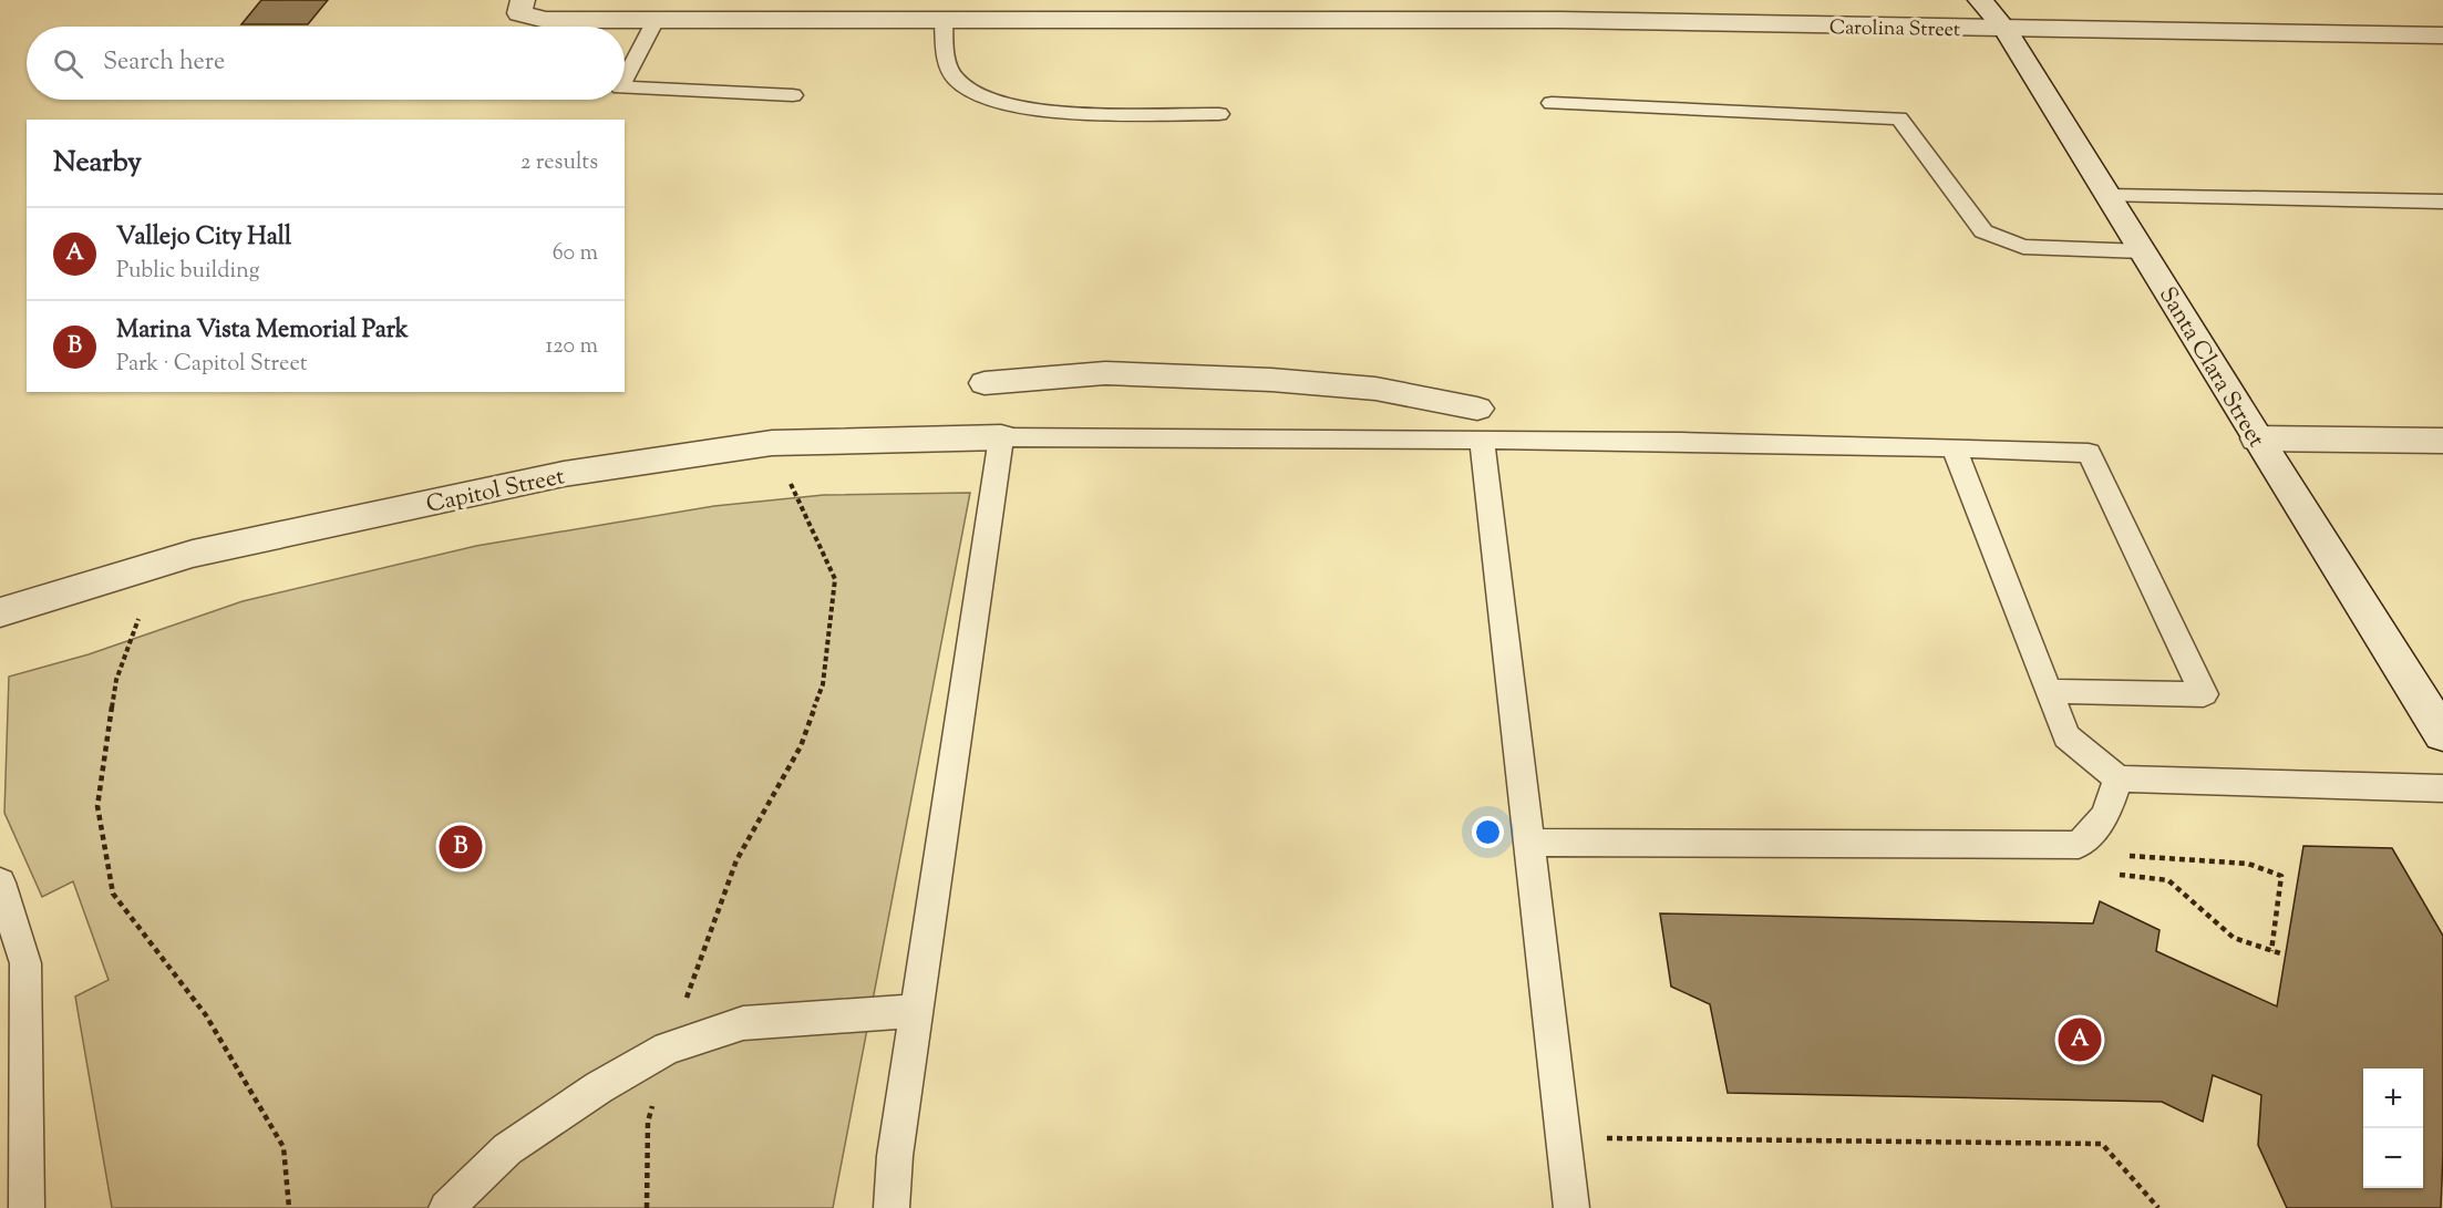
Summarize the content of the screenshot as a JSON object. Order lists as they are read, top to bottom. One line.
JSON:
{"streets":{"street":["Carolina Street","Santa Clara Street","Capitol Street"]},"crossings":[["Carolina Street","Santa Clara Street"]],"page":{"search":"Search here","heading":["Nearby","2 results"],"list":[{"mark":"A","name":"Vallejo City Hall","note":"Public building","value":"60 m"},{"mark":"B","name":"Marina Vista Memorial Park","note":"Park · Capitol Street","value":"120 m"}],"pins":["B","A"],"map_buttons":["+","−"]}}
